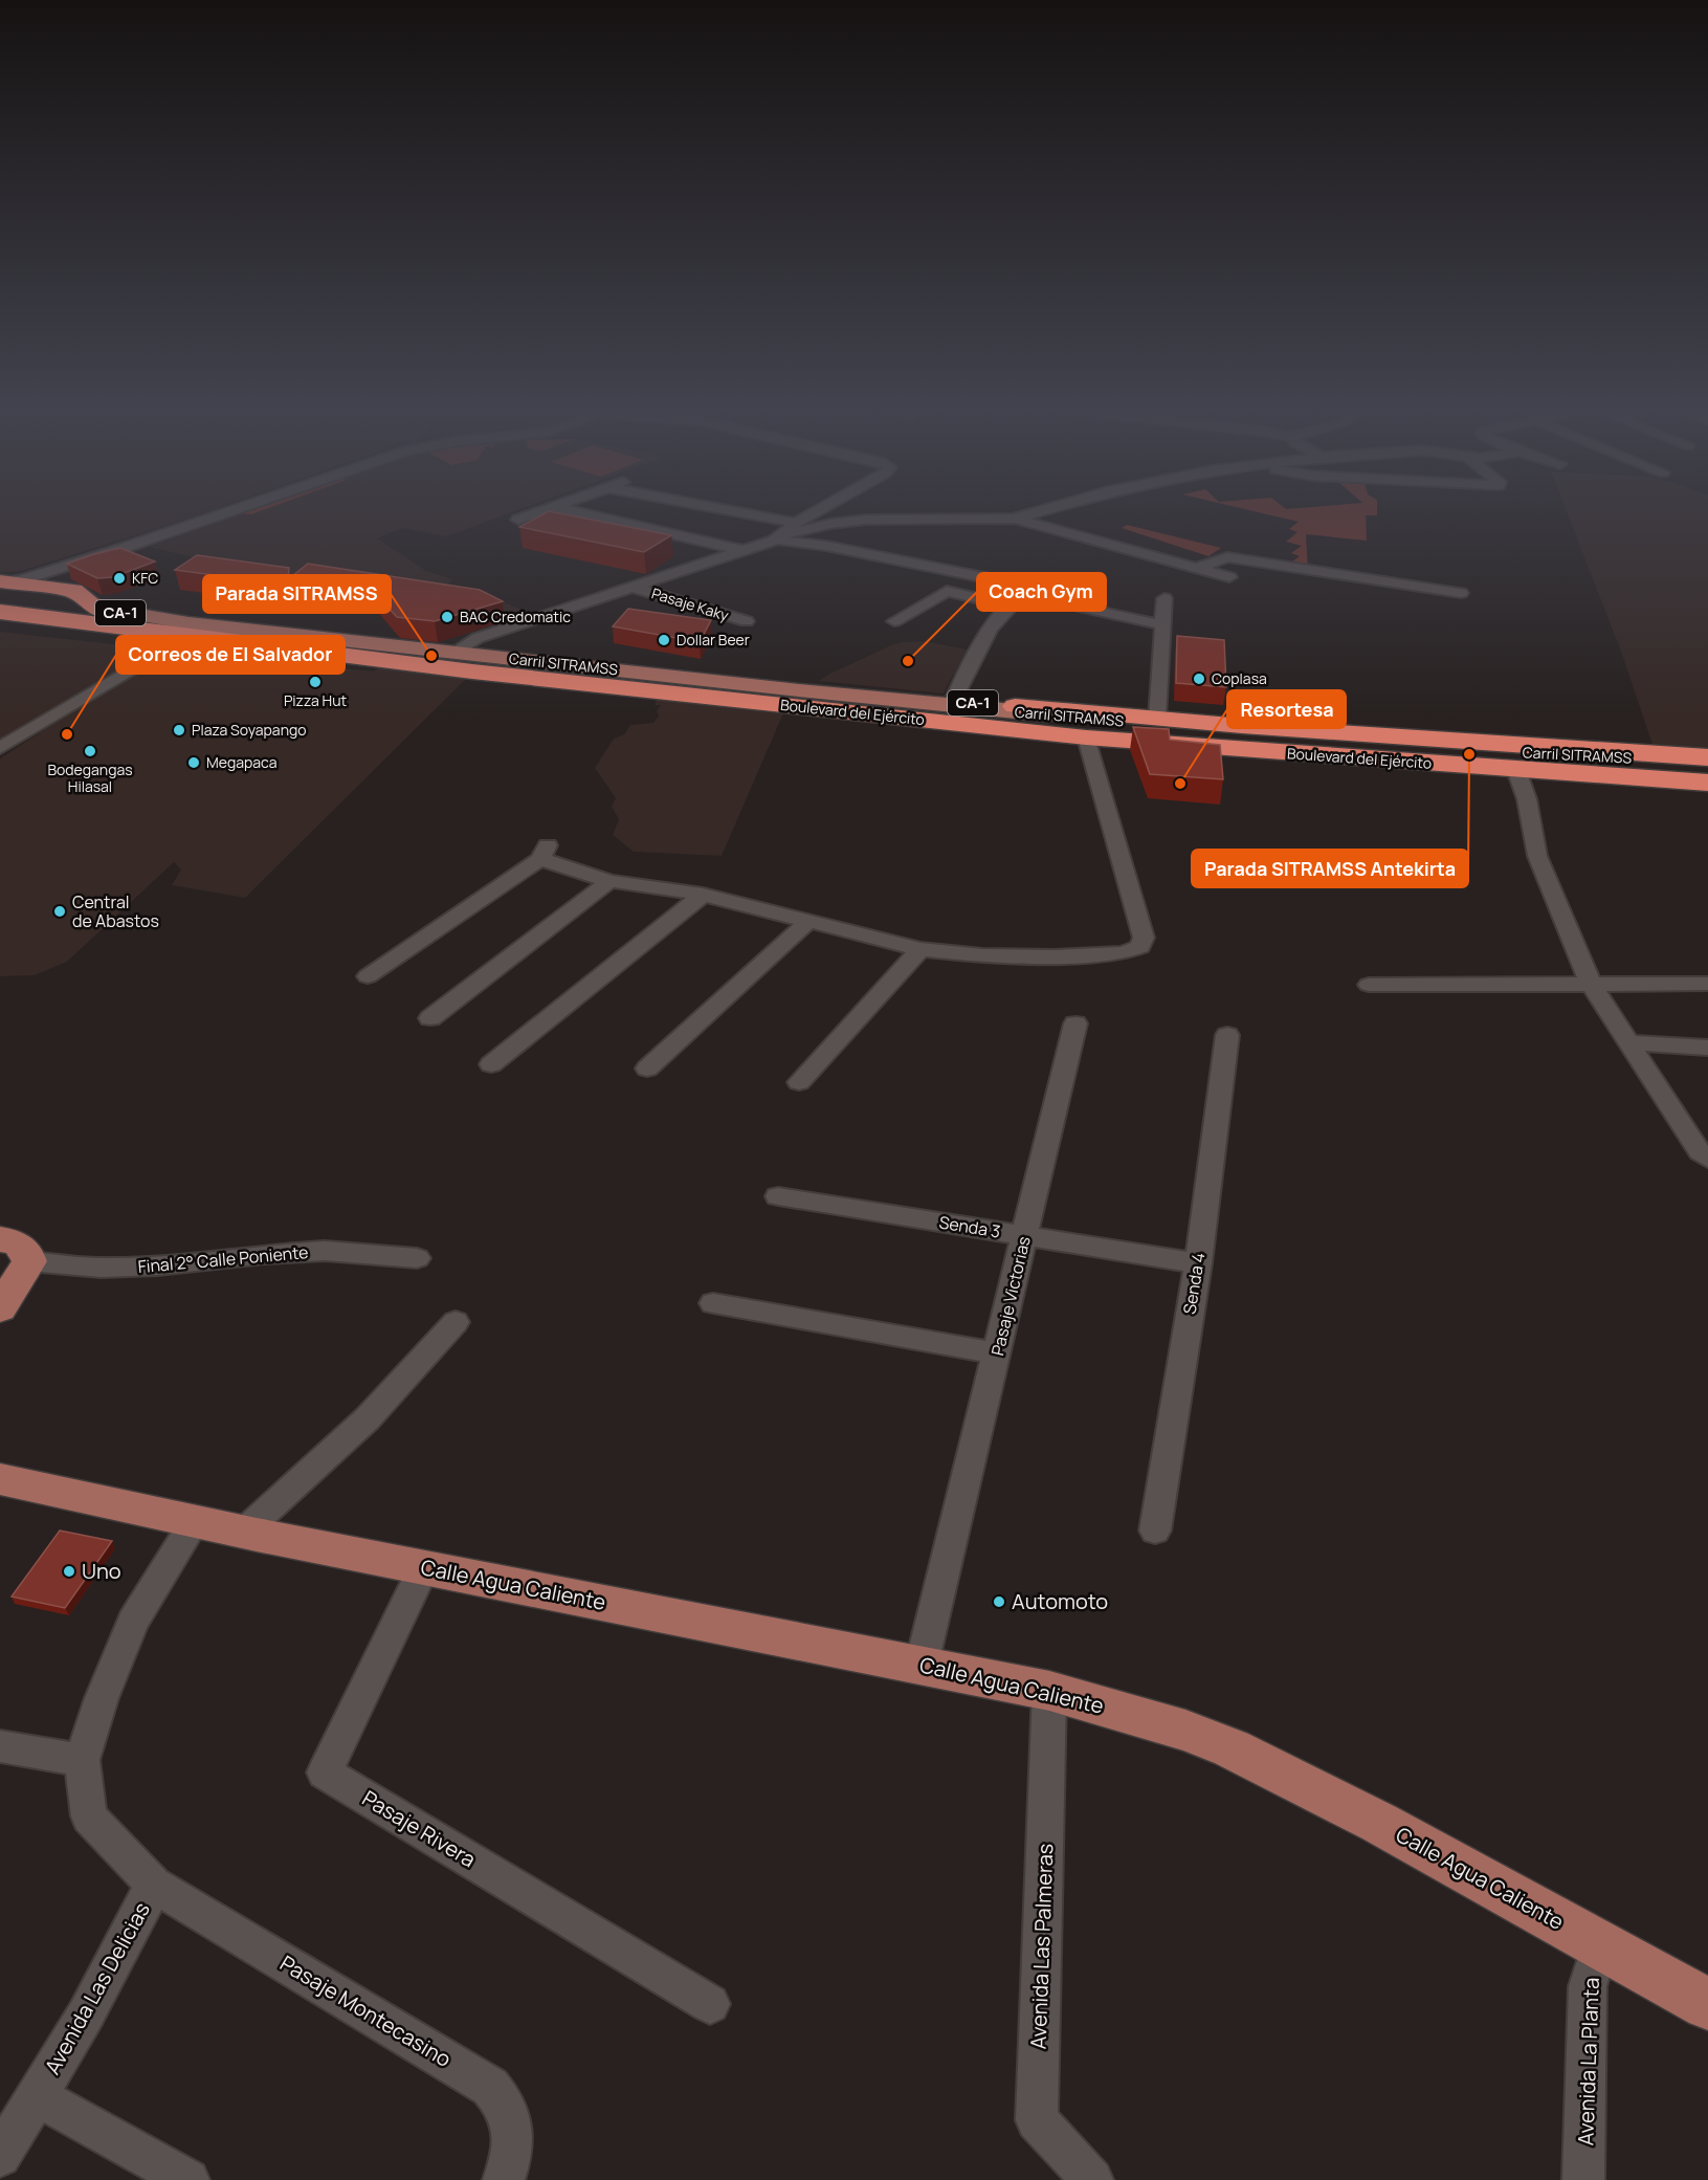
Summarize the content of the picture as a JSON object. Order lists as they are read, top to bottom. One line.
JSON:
{"streets":{"highway":["CA-1","Boulevard del Ejército"],"main road":["Carril SITRAMSS","Calle Agua Caliente"],"street":["Pasaje Kaky","Senda 3","Final 2° Calle Poniente","Senda 4","Pasaje Victorias","Pasaje Rivera","Avenida Las Palmeras","Avenida Las Delicias","Pasaje Montecasino","Avenida La Planta"]},"crossings":[["Carril SITRAMSS","Boulevard del Ejército"],["Senda 3","Senda 4"],["Senda 3","Pasaje Victorias"],["Pasaje Victorias","Calle Agua Caliente"],["Calle Agua Caliente","Pasaje Rivera"],["Calle Agua Caliente","Avenida Las Palmeras"],["Calle Agua Caliente","Avenida Las Delicias"],["Calle Agua Caliente","Avenida La Planta"],["Avenida Las Delicias","Pasaje Montecasino"]],"places":["KFC","BAC Credomatic","Dollar Beer","Parada SITRAMSS","Coach Gym","Coplasa","Pizza Hut","Plaza Soyapango","Correos de El Salvador","Bodegangas Hilasal","Parada SITRAMSS Antekirta","Megapaca","Resortesa","Central de Abastos","Uno","Automoto"]}
